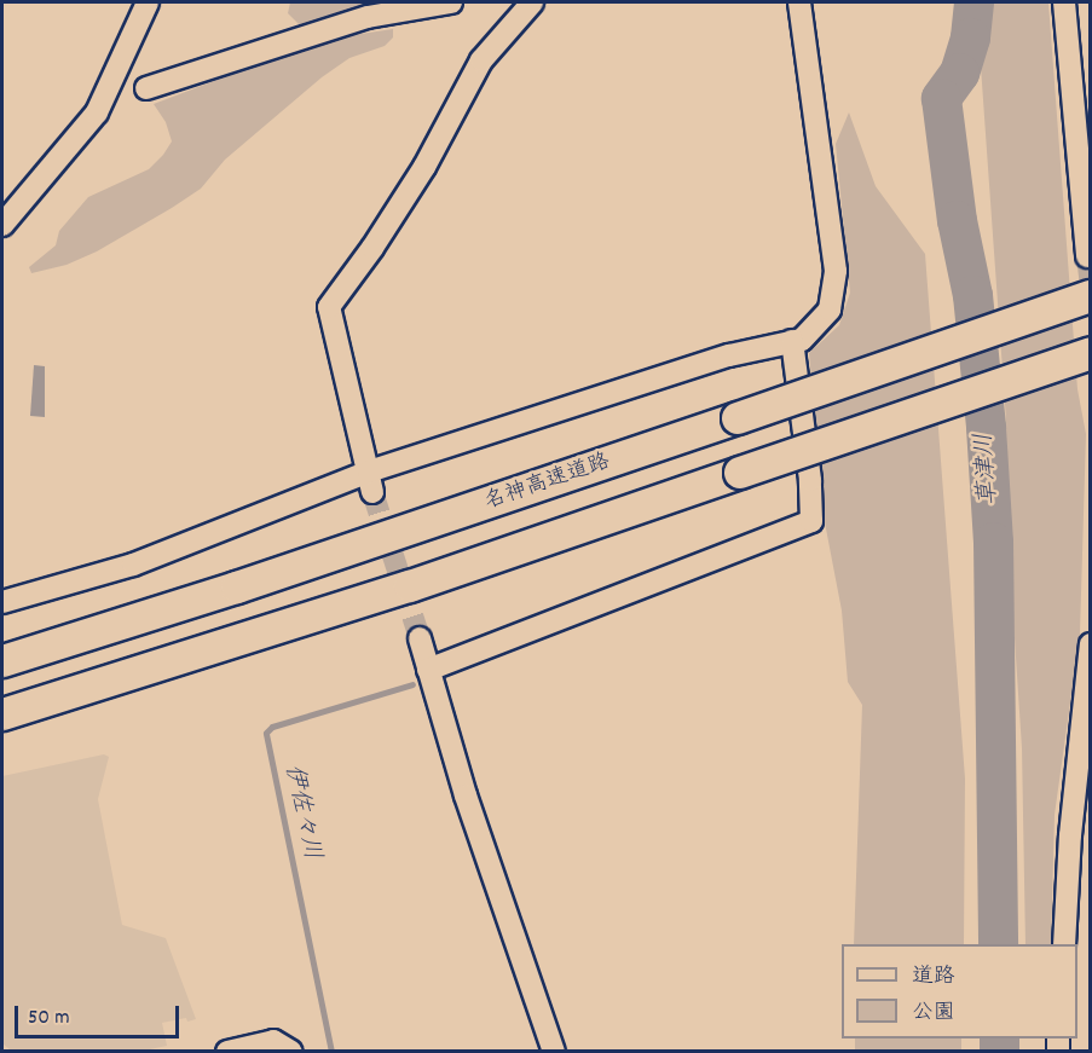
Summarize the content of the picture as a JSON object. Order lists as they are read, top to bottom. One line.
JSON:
{"streets":{"highway":["名神高速道路"]},"water":["草津川","伊佐々川"],"legend":["道路","公園"],"scale_bar":"50 m"}
